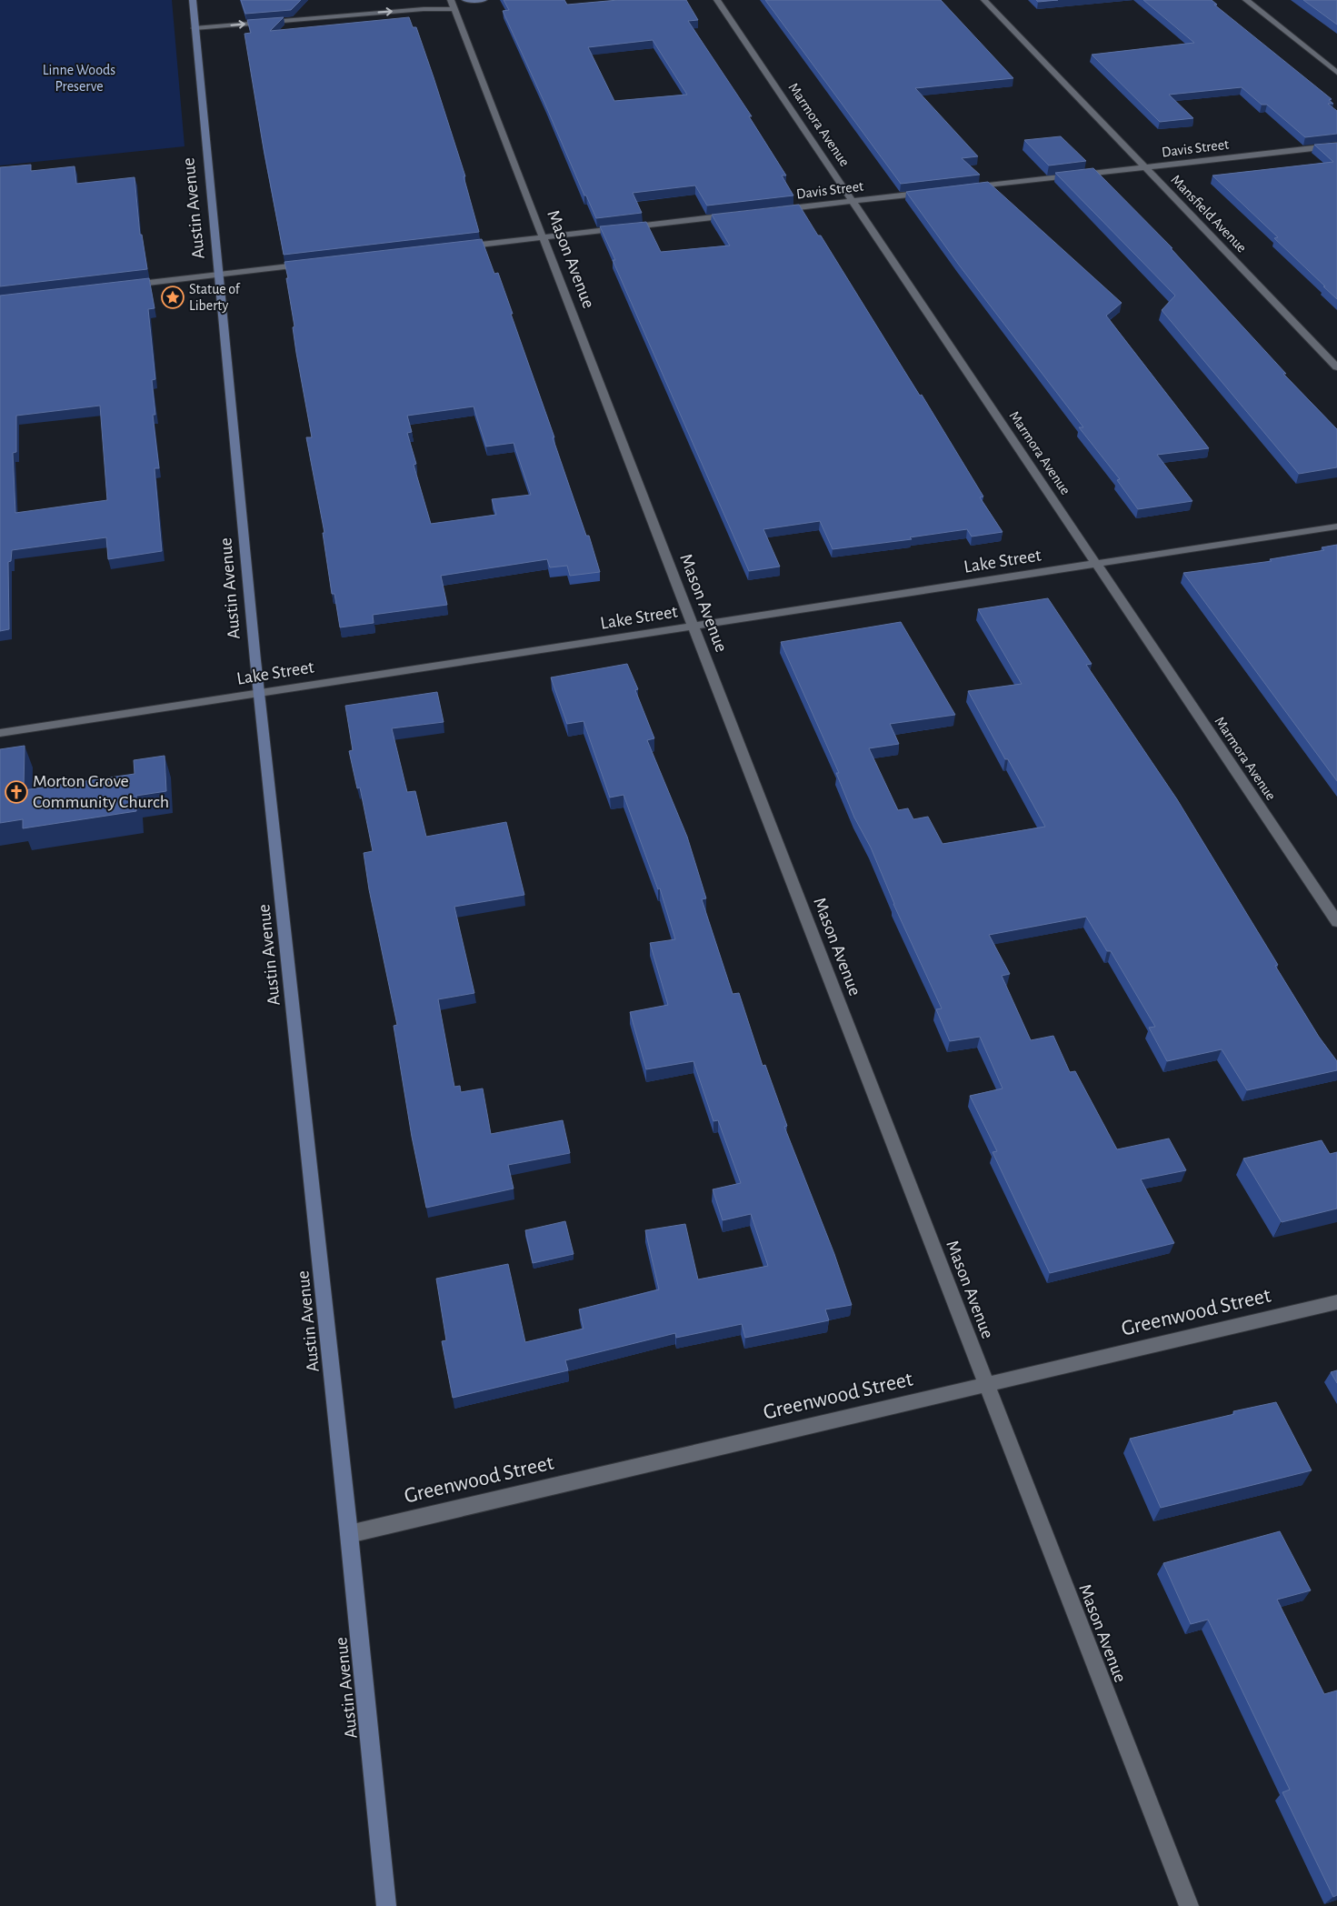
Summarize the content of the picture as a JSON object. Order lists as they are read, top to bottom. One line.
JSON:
{"streets":{"street":["Marmora Avenue","Davis Street","Austin Avenue","Mansfield Avenue","Mason Avenue","Lake Street","Greenwood Street"]},"crossings":[["Marmora Avenue","Davis Street"],["Marmora Avenue","Lake Street"],["Davis Street","Mansfield Avenue"],["Austin Avenue","Lake Street"],["Austin Avenue","Greenwood Street"],["Mason Avenue","Lake Street"],["Mason Avenue","Greenwood Street"]],"parks":["Linne Woods Preserve"],"places":{"place":["Statue of Liberty"],"church":["Morton Grove Community Church"]}}
